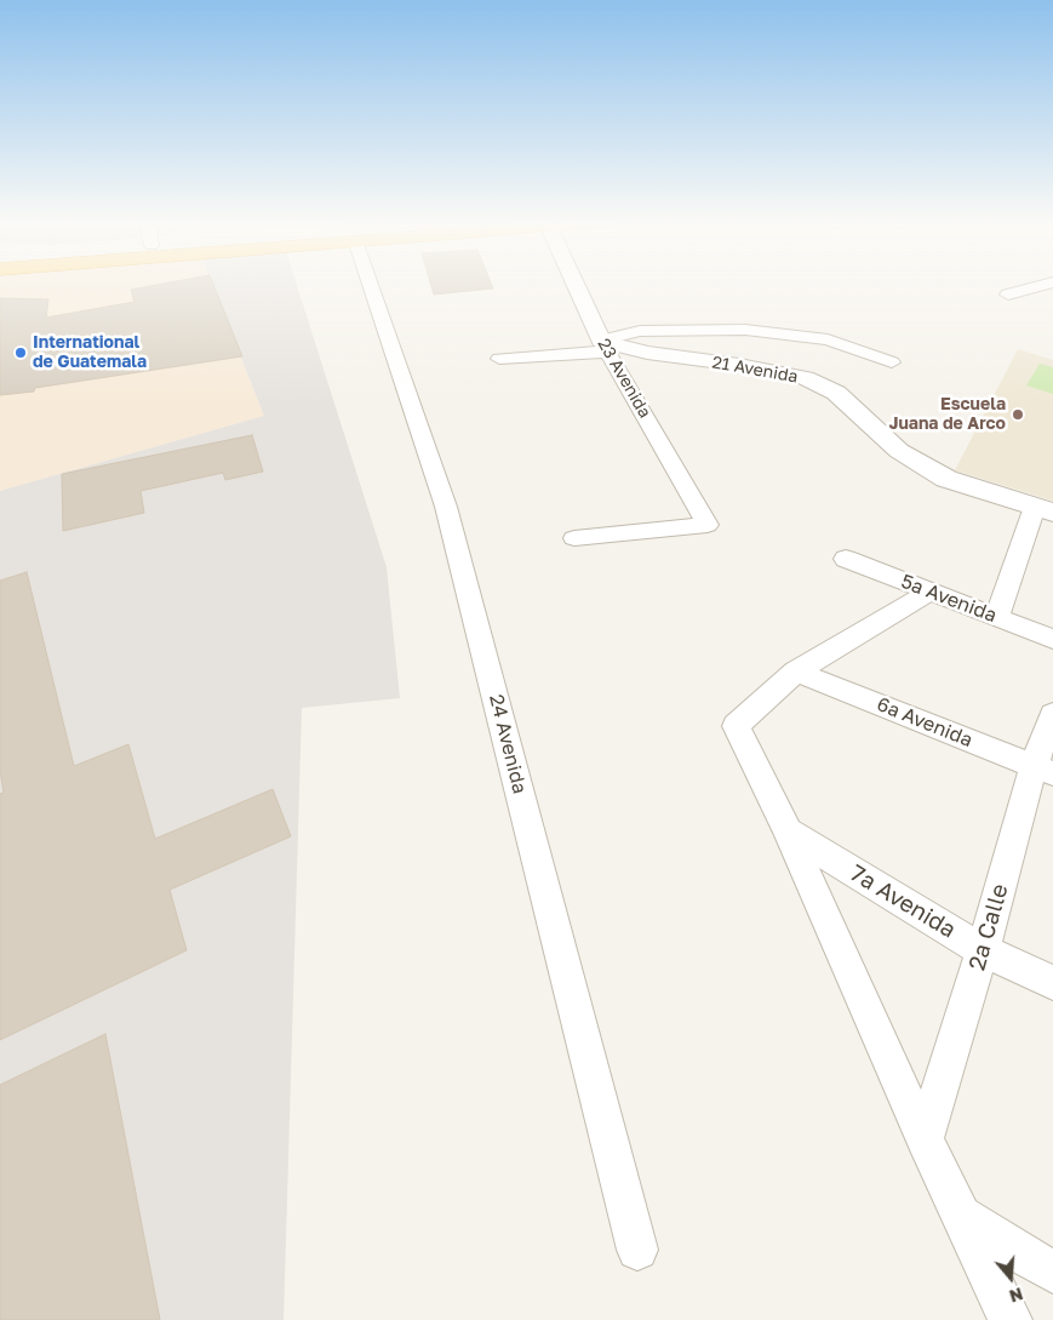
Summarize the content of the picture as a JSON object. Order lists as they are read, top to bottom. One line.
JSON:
{"streets":{"street":["21 Avenida","23 Avenida","5a Avenida","6a Avenida","24 Avenida","7a Avenida","2a Calle"]},"crossings":[["21 Avenida","23 Avenida"],["6a Avenida","2a Calle"],["7a Avenida","2a Calle"]],"places":["International de Guatemala","Escuela Juana de Arco"],"north":"bottom"}
